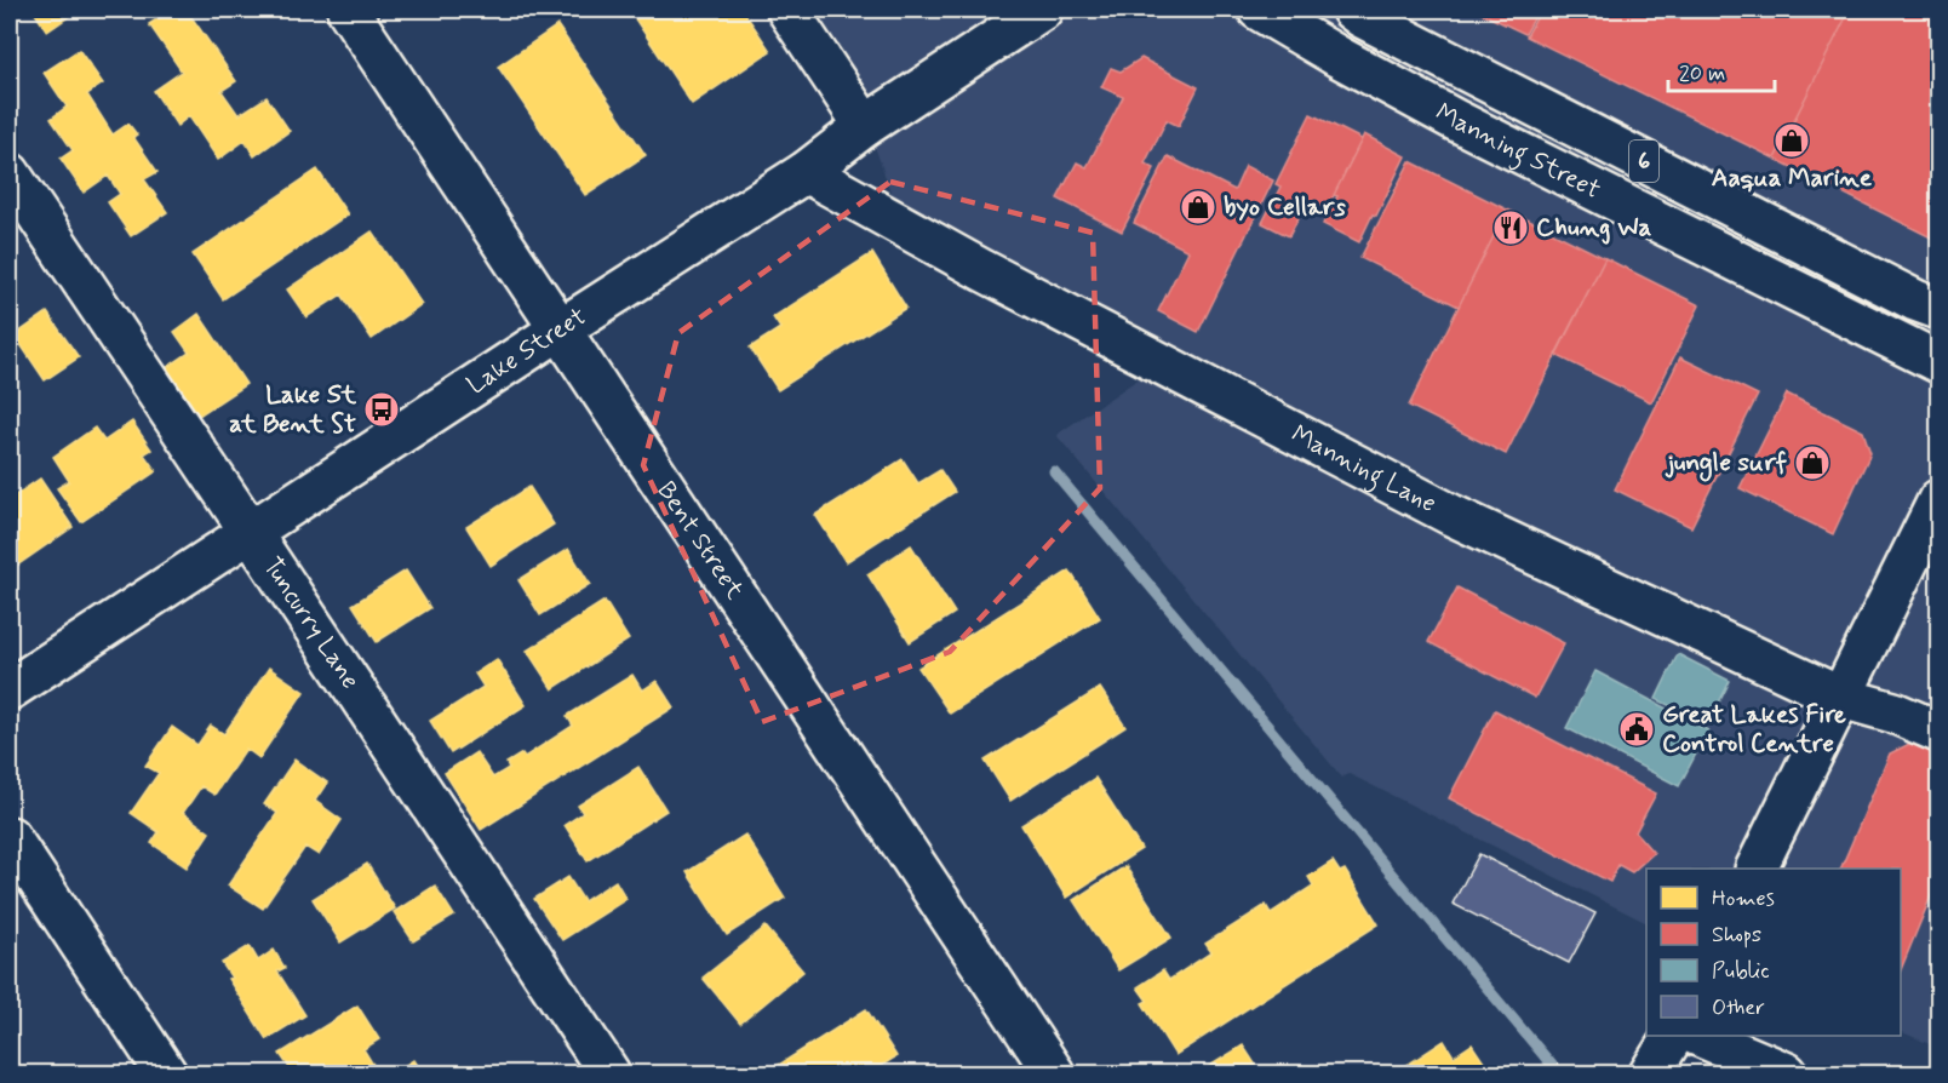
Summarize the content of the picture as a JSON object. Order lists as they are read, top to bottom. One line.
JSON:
{"streets":{"street":["Manning Street","6","Lake Street","Manning Lane","Bent Street","Tuncurry Lane"]},"crossings":[["Lake Street","Manning Lane"],["Lake Street","Bent Street"],["Lake Street","Tuncurry Lane"]],"places":{"shop":["Aaqua Marine","byo Cellars","jungle surf"],"restaurant":["Chung Wa"],"bus stop":["Lake St at Bent St"],"public building":["Great Lakes Fire Control Centre"]},"legend":["Homes","Shops","Public","Other"],"scale_bar":"20 m"}
